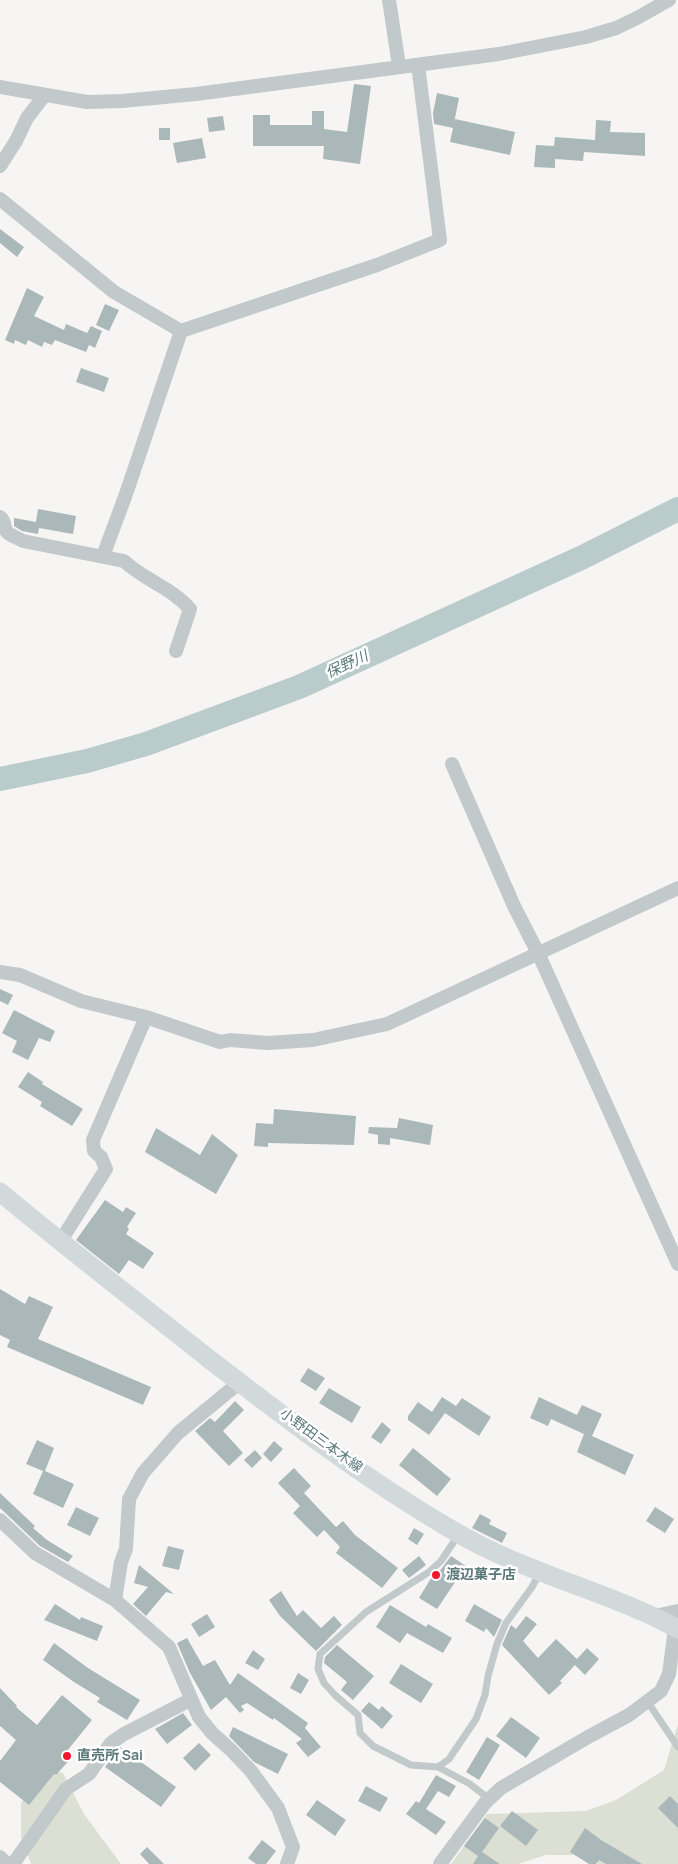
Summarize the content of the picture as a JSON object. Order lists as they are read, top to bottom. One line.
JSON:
{"streets":{"main road":["小野田三本木線"]},"water":["保野川"],"places":["渡辺菓子店","直売所 Sai"]}
